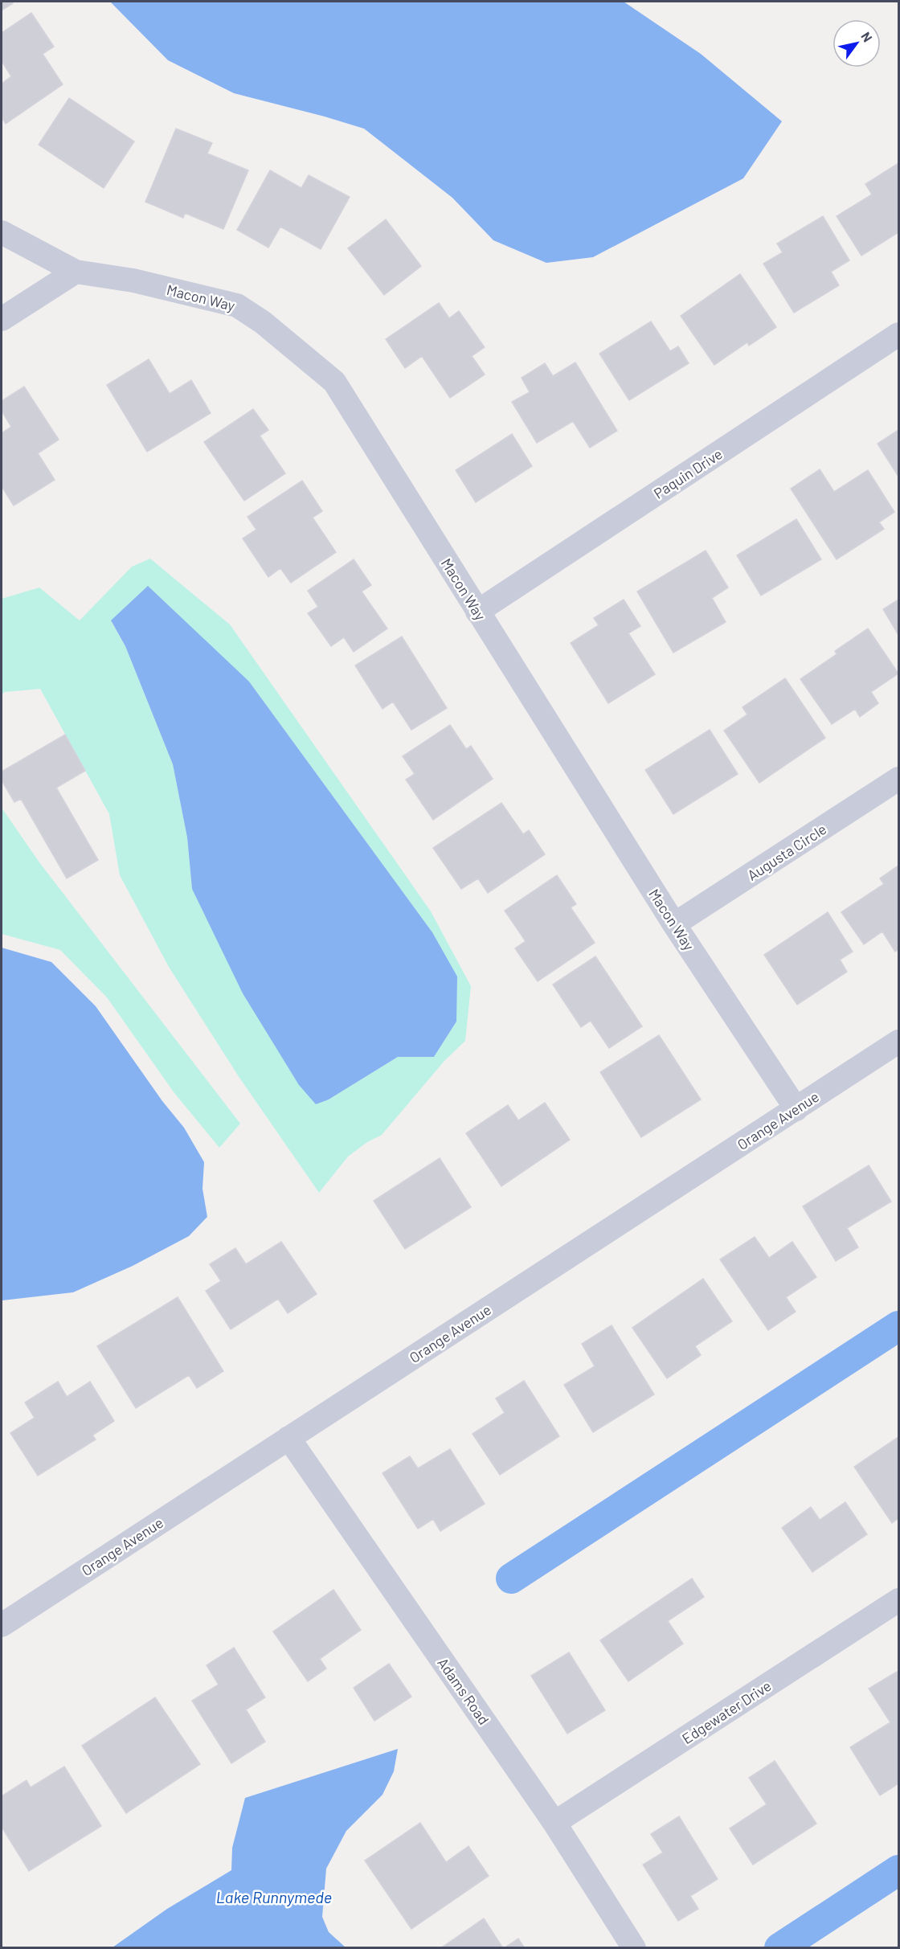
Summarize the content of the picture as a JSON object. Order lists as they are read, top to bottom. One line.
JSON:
{"streets":{"street":["Macon Way","Paquin Drive","Augusta Circle","Orange Avenue","Adams Road","Edgewater Drive"]},"crossings":[["Macon Way","Paquin Drive"],["Macon Way","Augusta Circle"],["Macon Way","Orange Avenue"],["Orange Avenue","Adams Road"],["Adams Road","Edgewater Drive"]],"water":["Lake Runnymede"],"north":"top right"}
